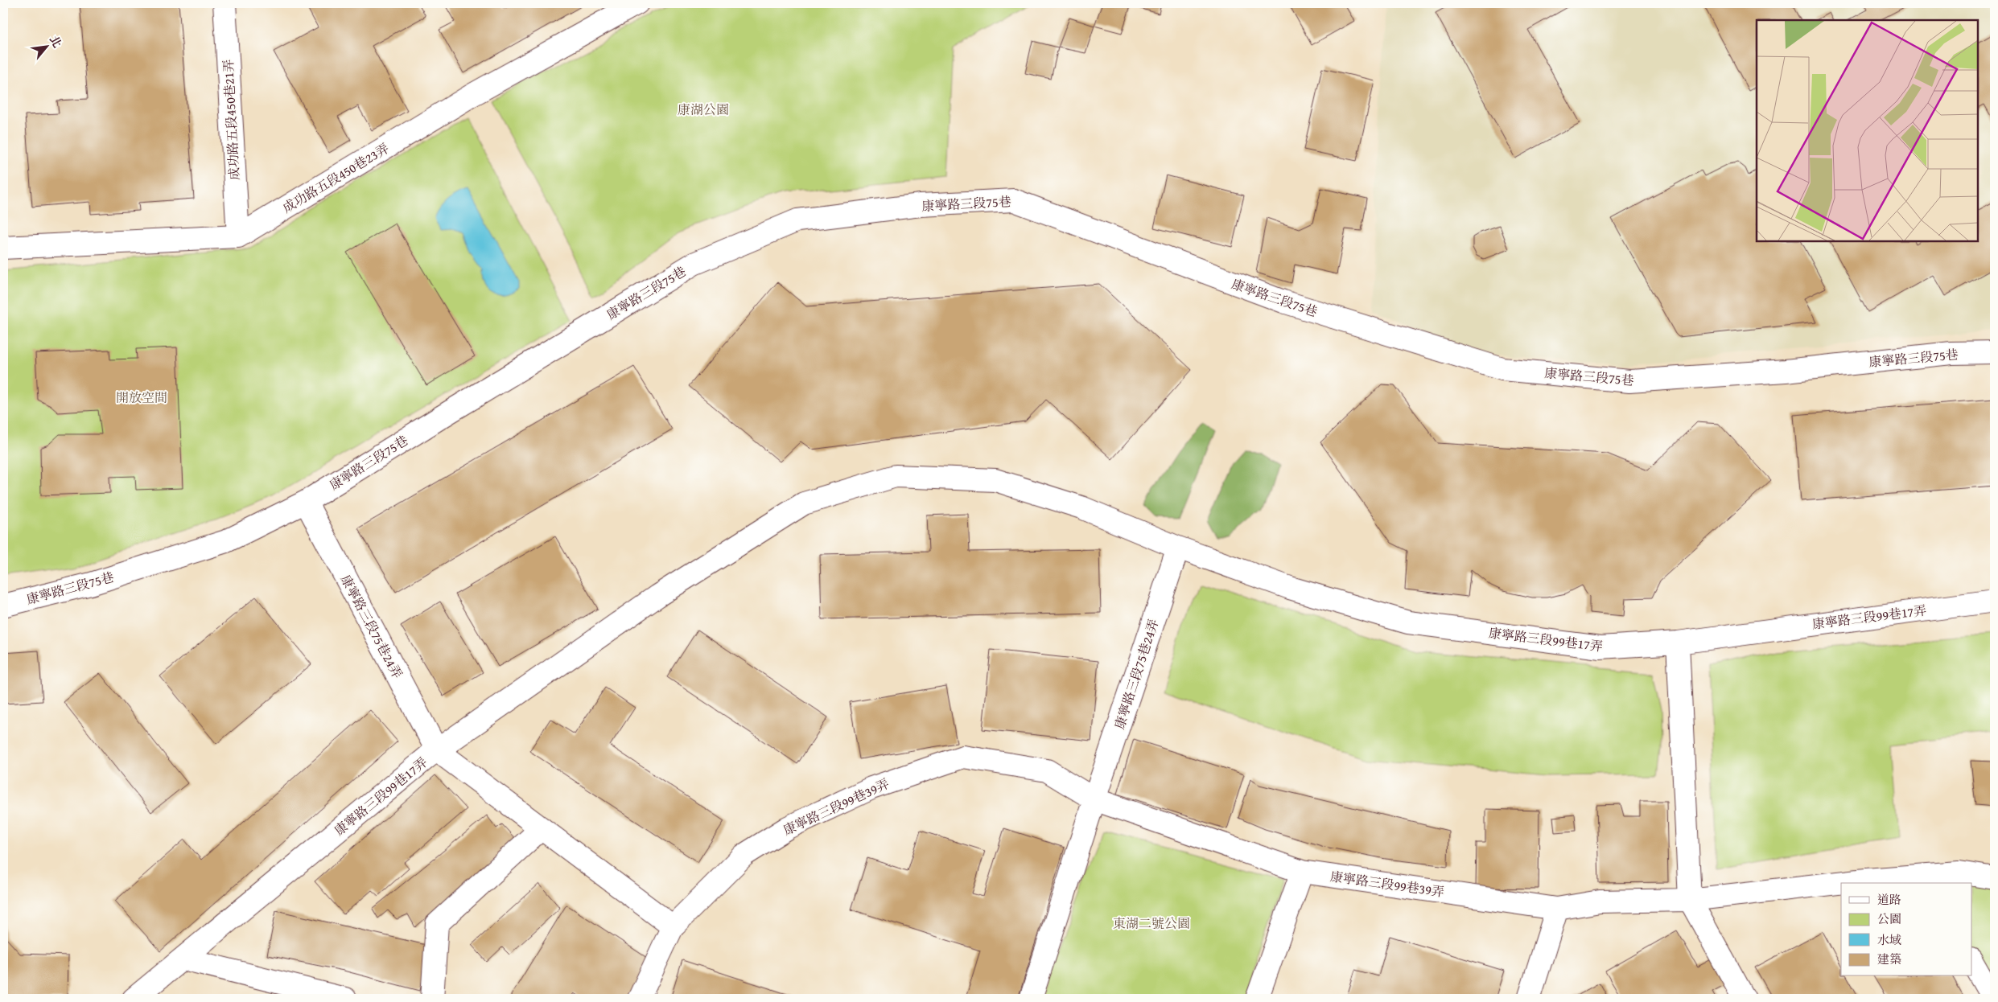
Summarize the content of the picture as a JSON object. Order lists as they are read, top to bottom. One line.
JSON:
{"streets":{"street":["成功路五段450巷21弄","成功路五段450巷23弄","康寧路三段75巷","康寧路三段99巷17弄","康寧路三段75巷24弄","康寧路三段99巷39弄"]},"crossings":[["成功路五段450巷21弄","成功路五段450巷23弄"],["康寧路三段75巷","康寧路三段75巷24弄"],["康寧路三段99巷17弄","康寧路三段75巷24弄"],["康寧路三段99巷17弄","康寧路三段99巷39弄"],["康寧路三段75巷24弄","康寧路三段99巷39弄"]],"parks":["康湖公園","開放空間","東湖二號公園"],"legend":["道路","公園","水域","建築"],"north":"top right"}
